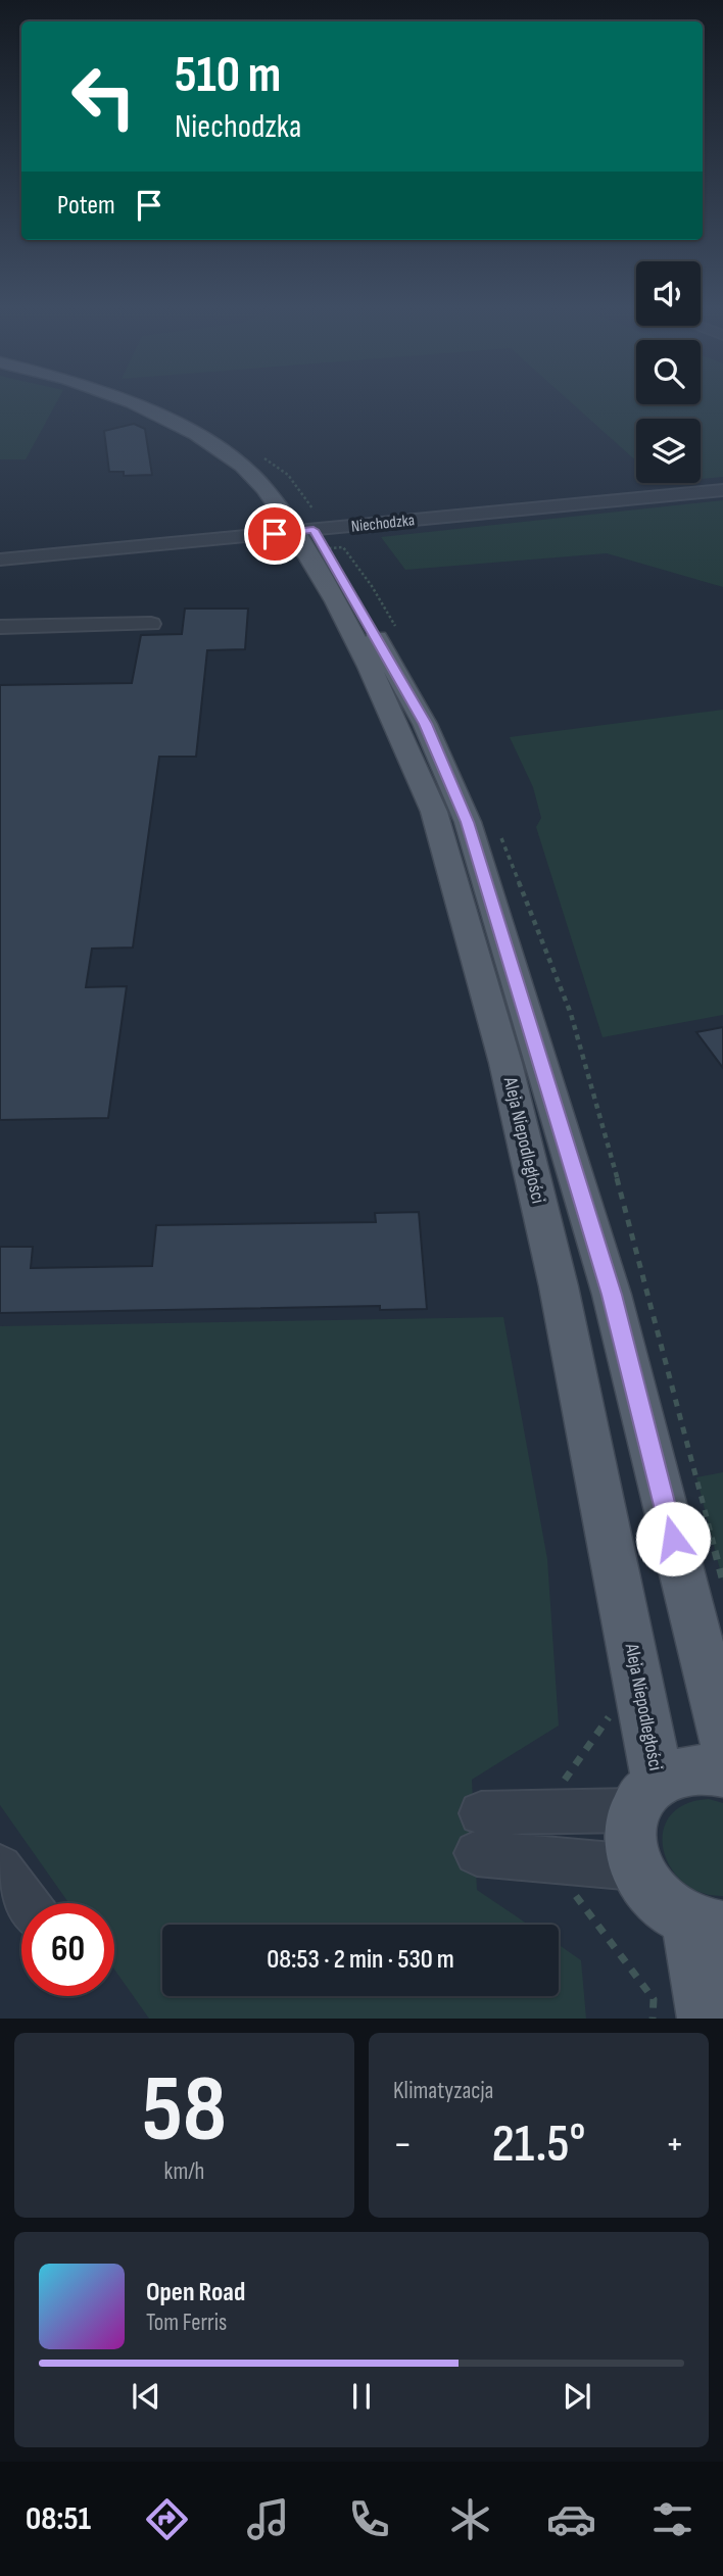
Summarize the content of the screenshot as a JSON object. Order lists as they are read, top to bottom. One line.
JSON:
{"streets":{"main road":["Aleja Niepodległości"],"street":["Niechodzka"]},"crossings":[["Niechodzka","Aleja Niepodległości"]],"page":{"turn":["510 m","Niechodzka"],"then":"Potem","limit":"60","trip":"08:53 · 2 min · 530 m","tile":[["58","km/h"],"Klimatyzacja"],"heat":["−","21.5°","+"],"song":["Open Road","Tom Ferris"],"tabs":"08:51"}}
